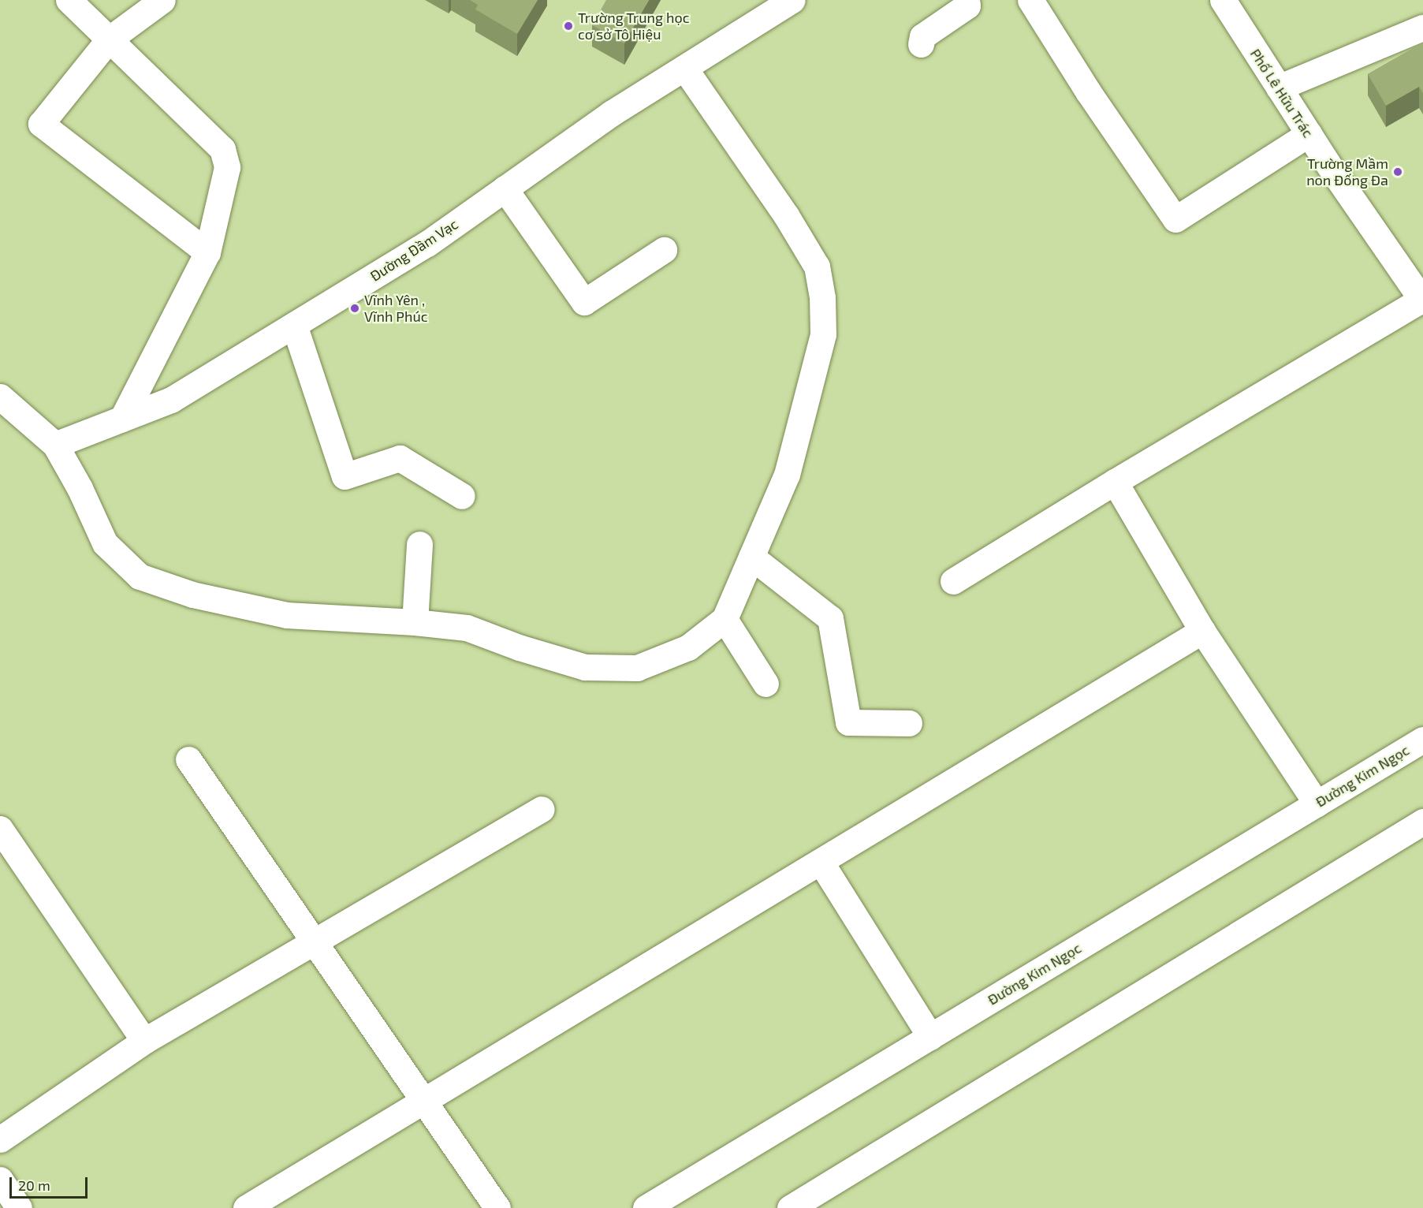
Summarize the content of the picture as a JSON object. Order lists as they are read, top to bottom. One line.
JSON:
{"streets":{"street":["Phố Lê Hữu Trác","Đường Đầm Vạc","Đường Kim Ngọc"]},"places":["Trường Trung học cơ sở Tô Hiệu","Trường Mầm non Đống Đa","Vĩnh Yên , Vĩnh Phúc"],"scale_bar":"20 m"}
